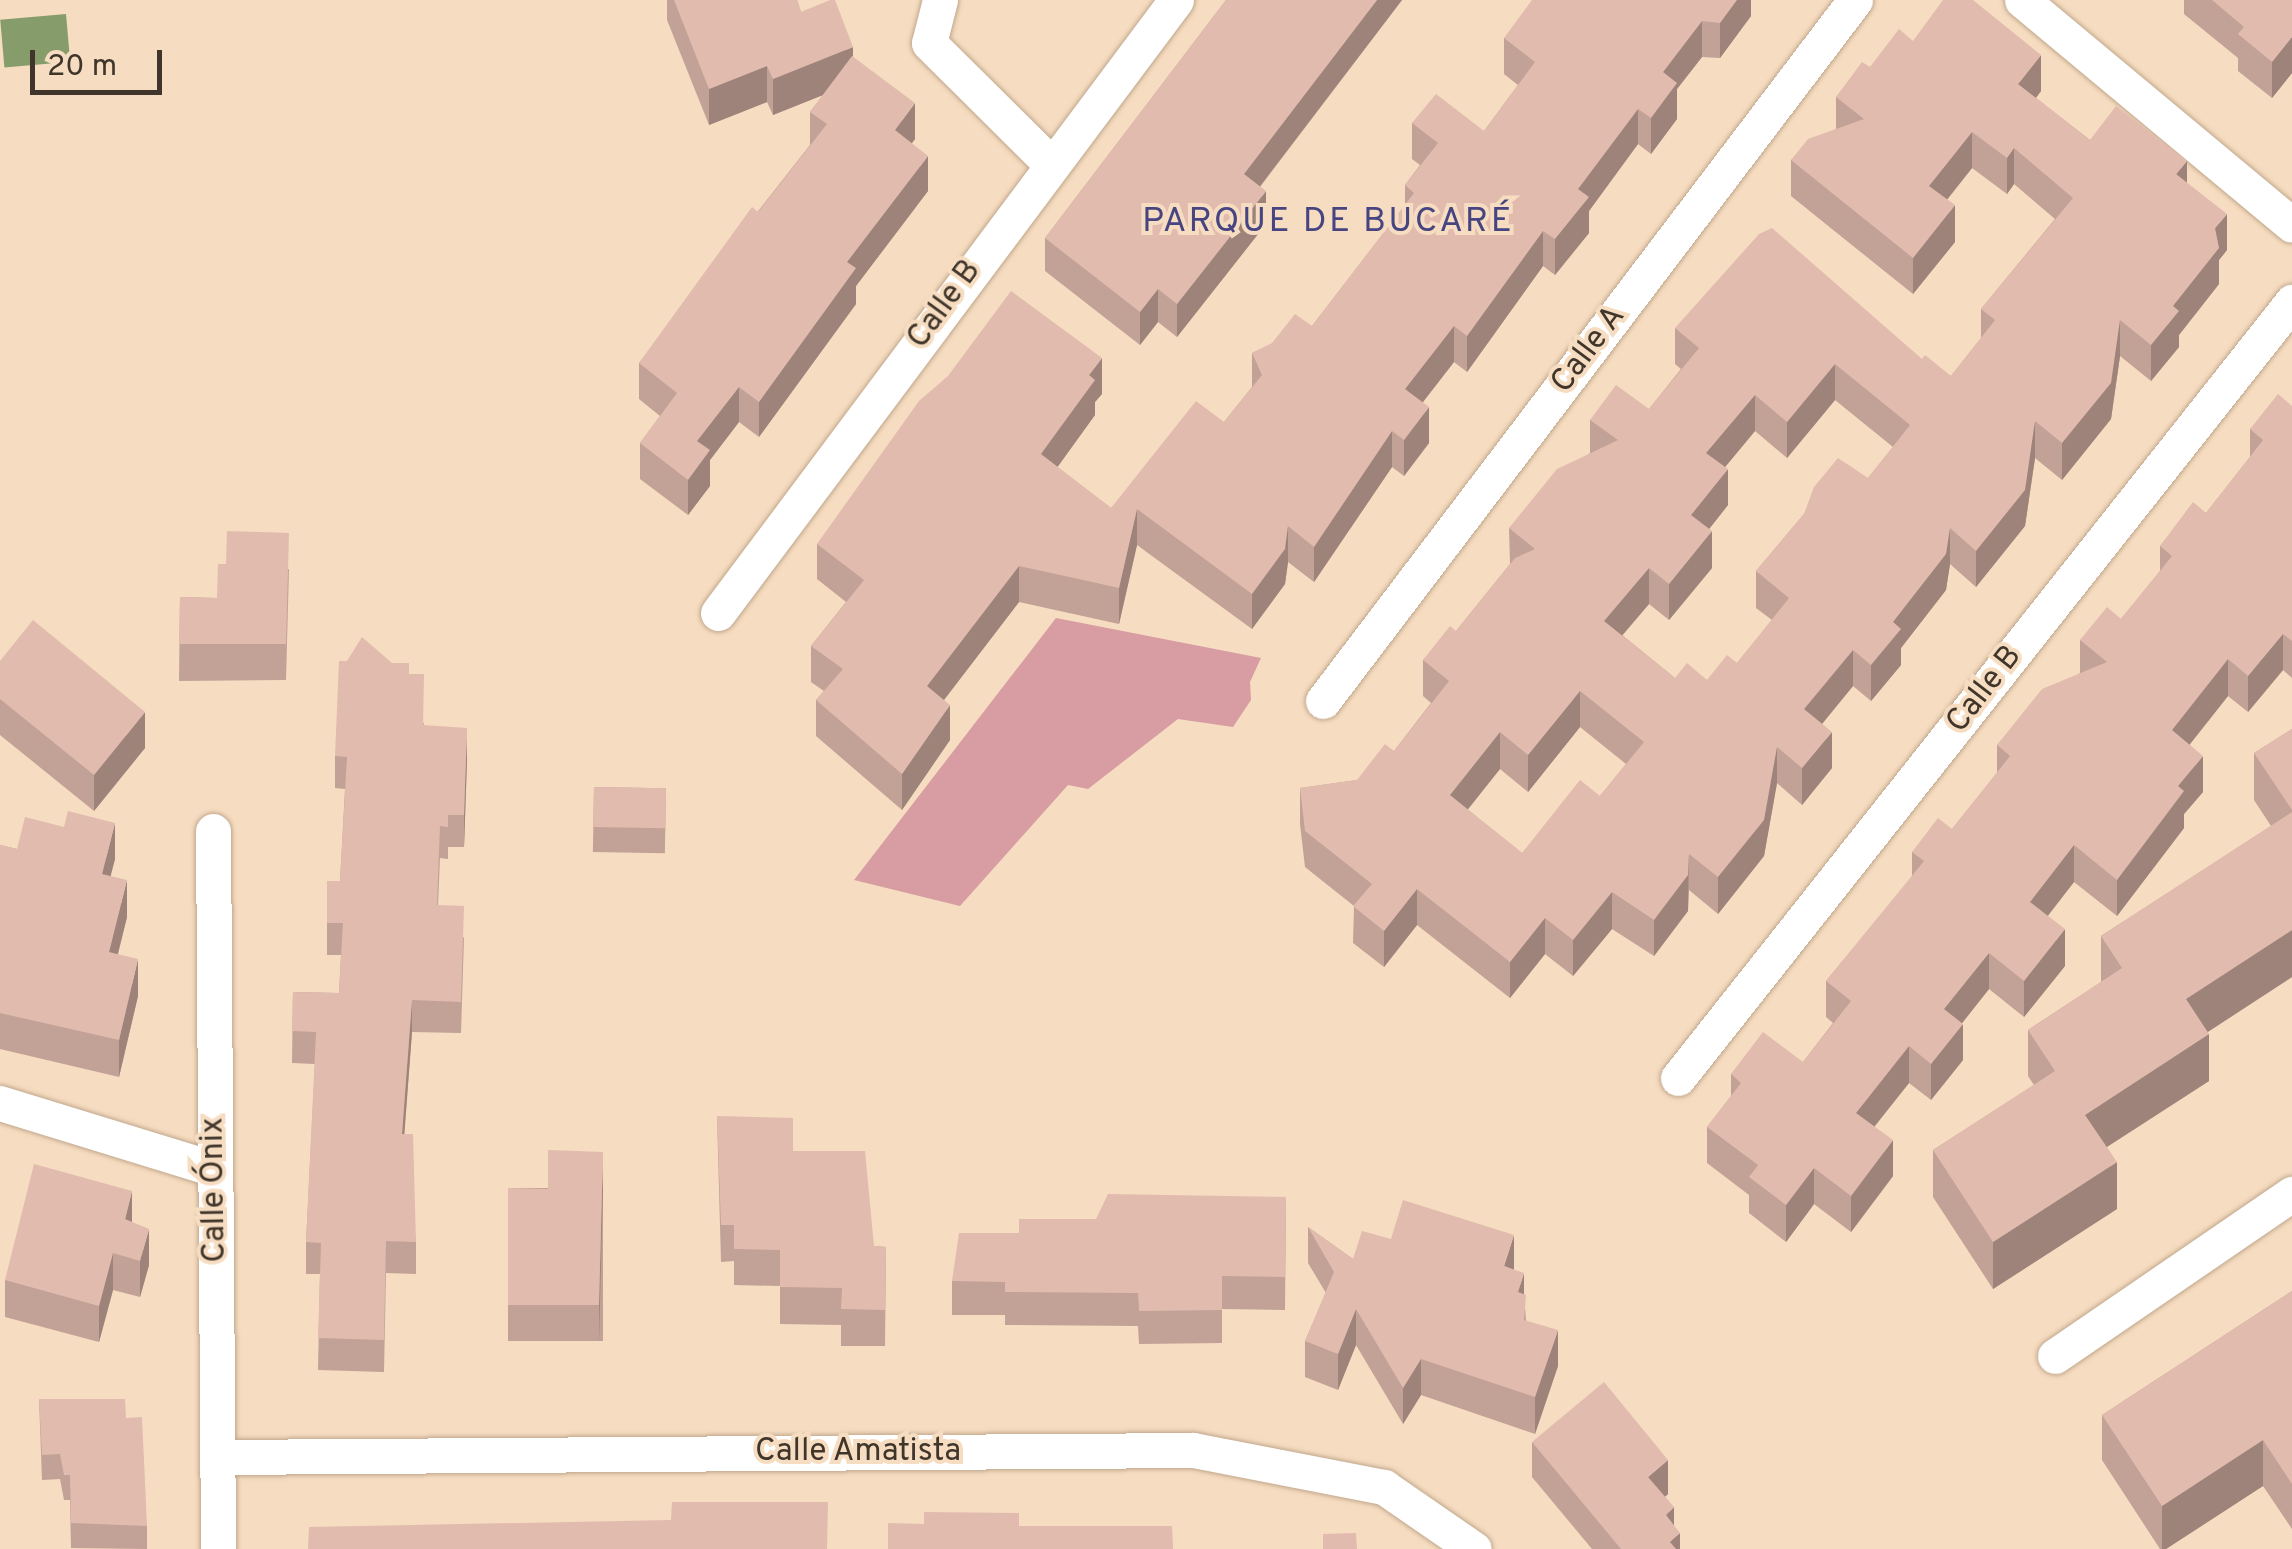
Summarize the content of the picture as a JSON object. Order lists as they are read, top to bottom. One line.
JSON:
{"streets":{"street":["Calle B","Calle A","Calle Ónix","Calle Amatista"]},"crossings":[["Calle Ónix","Calle Amatista"]],"districts":["PARQUE DE BUCARÉ"],"scale_bar":"20 m"}
